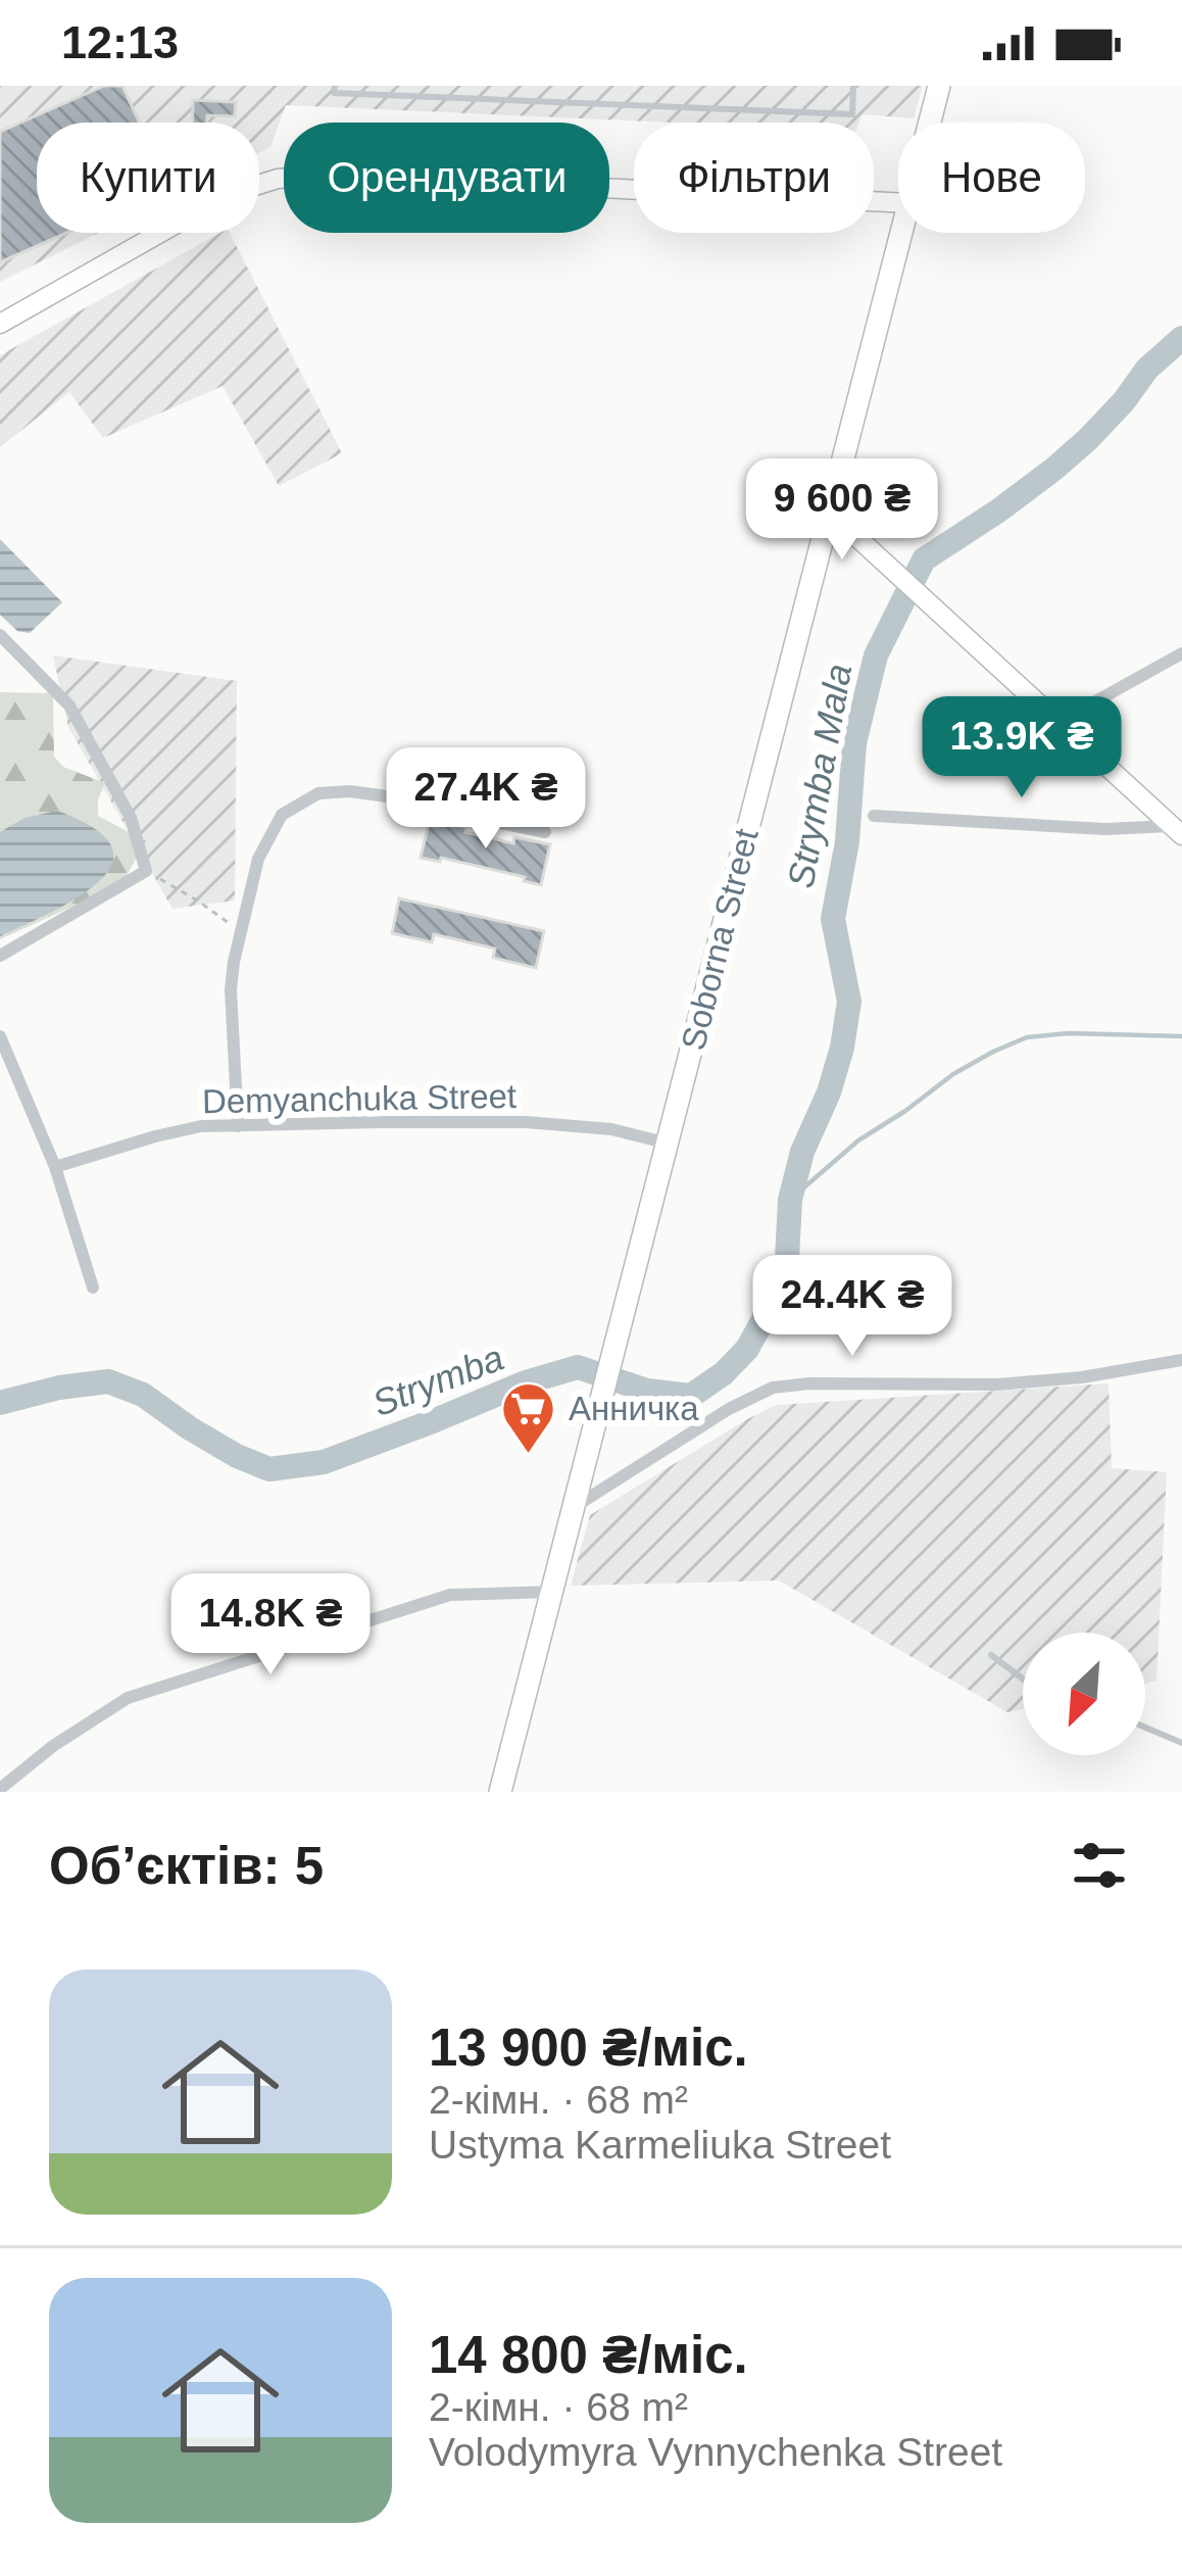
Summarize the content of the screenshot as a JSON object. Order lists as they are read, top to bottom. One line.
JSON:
{"streets":{"main road":["Soborna Street"],"street":["Demyanchuka Street"]},"crossings":[["Soborna Street","Demyanchuka Street"]],"water":["Strymba Mala","Strymba"],"places":{"supermarket":["Анничка"]},"north":"bottom left","page":{"status":"12:13","chip":["Купити","Орендувати","Фільтри","Нове"],"price":["9 600 ₴","13.9K ₴","27.4K ₴","24.4K ₴","14.8K ₴"],"heading":"Об’єктів: 5","list":[{"name":"13 900 ₴/міс.","note":"2-кімн. · 68 m² · Ustyma Karmeliuka Street"},{"name":"14 800 ₴/міс.","note":"2-кімн. · 68 m² · Volodymyra Vynnychenka Street"}]}}
